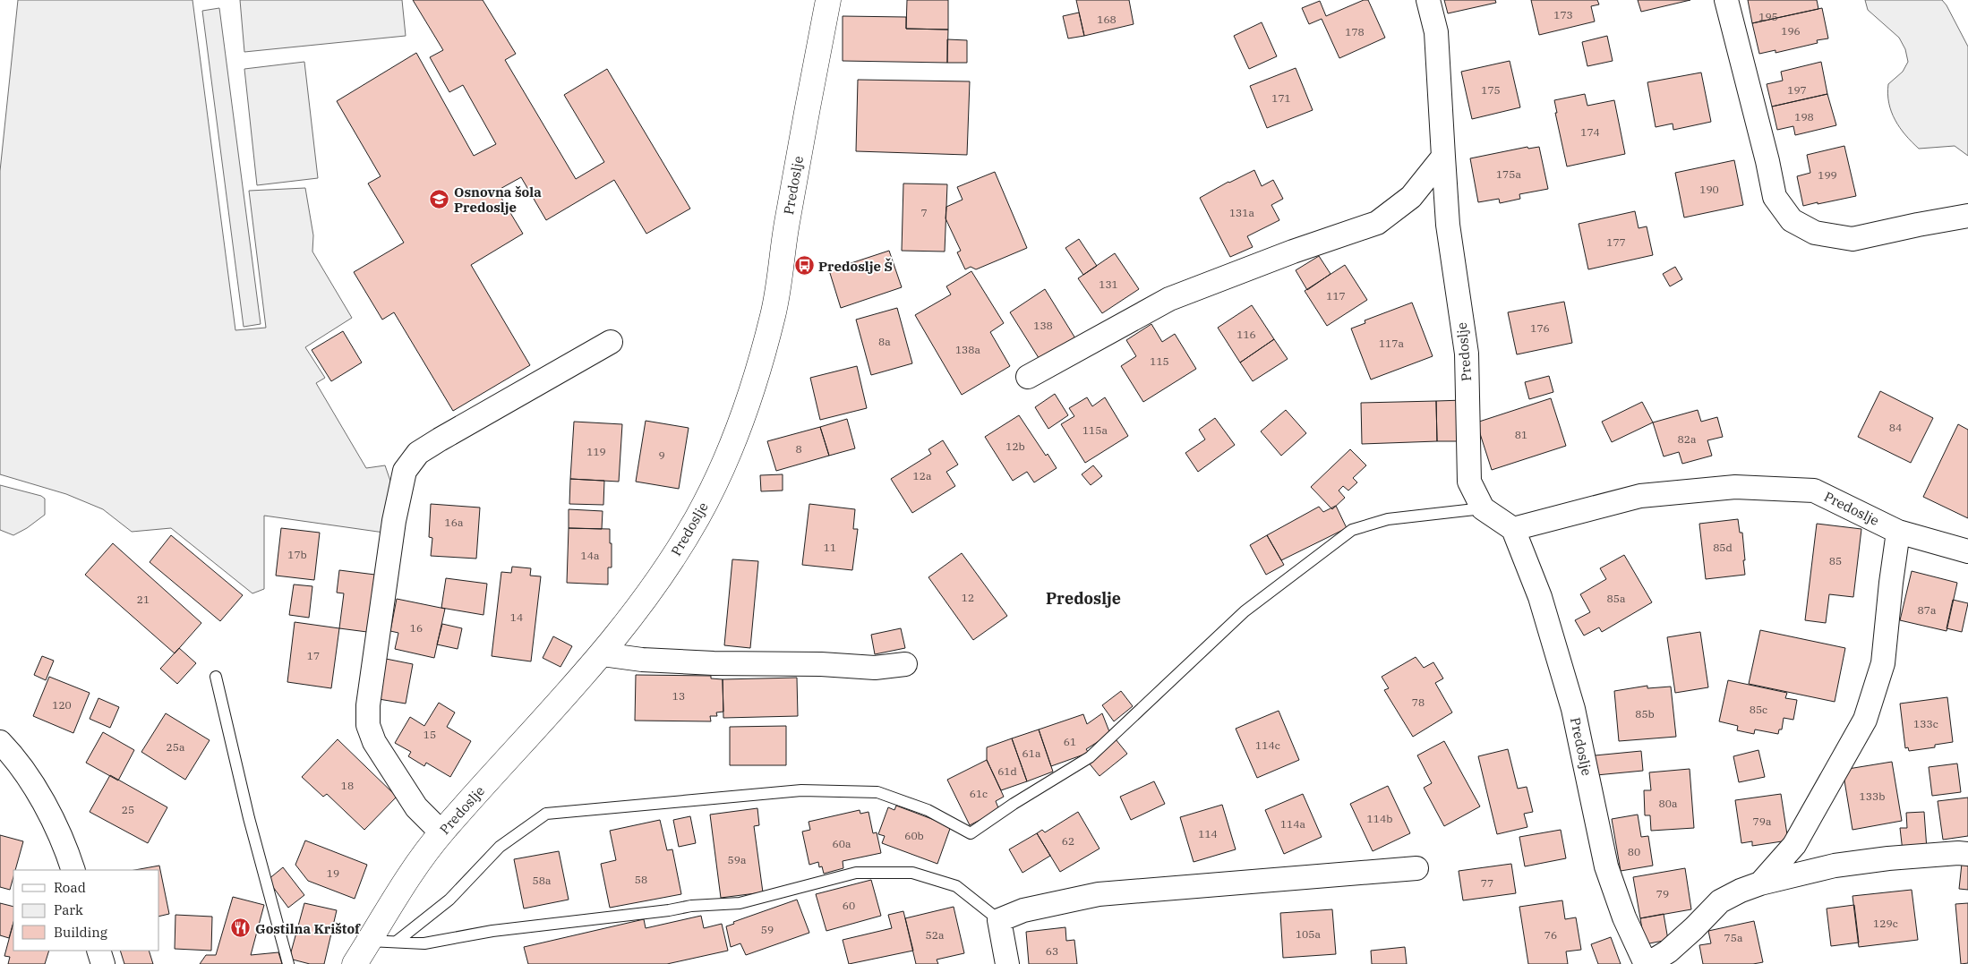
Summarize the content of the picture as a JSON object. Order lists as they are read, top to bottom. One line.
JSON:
{"streets":{"street":["Predoslje"]},"districts":["Predoslje"],"places":{"school or university":["Osnovna šola Predoslje"],"bus stop":["Predoslje Š"],"restaurant":["Gostilna Krištof"]},"house_numbers":["173","195","168","196","178","175","197","171","198","174","175a","199","190","7","131a","177","131","117","138","176","116","8a","117a","138a","115","84","115a","81","82a","12b","8","119","9","12a","16a","11","85d","17b","14a","85","12","85a","21","87a","14","16","17","13","78","120","85c","85b","133c","15","61","114c","25a","61a","61d","18","61c","133b","80a","25","114b","79a","114a","114","60b","62","60a","80","59a","19","58","58a","77","79","60","129c","59","105a","52a","76","75a","63"],"legend":["Road","Park","Building"]}
